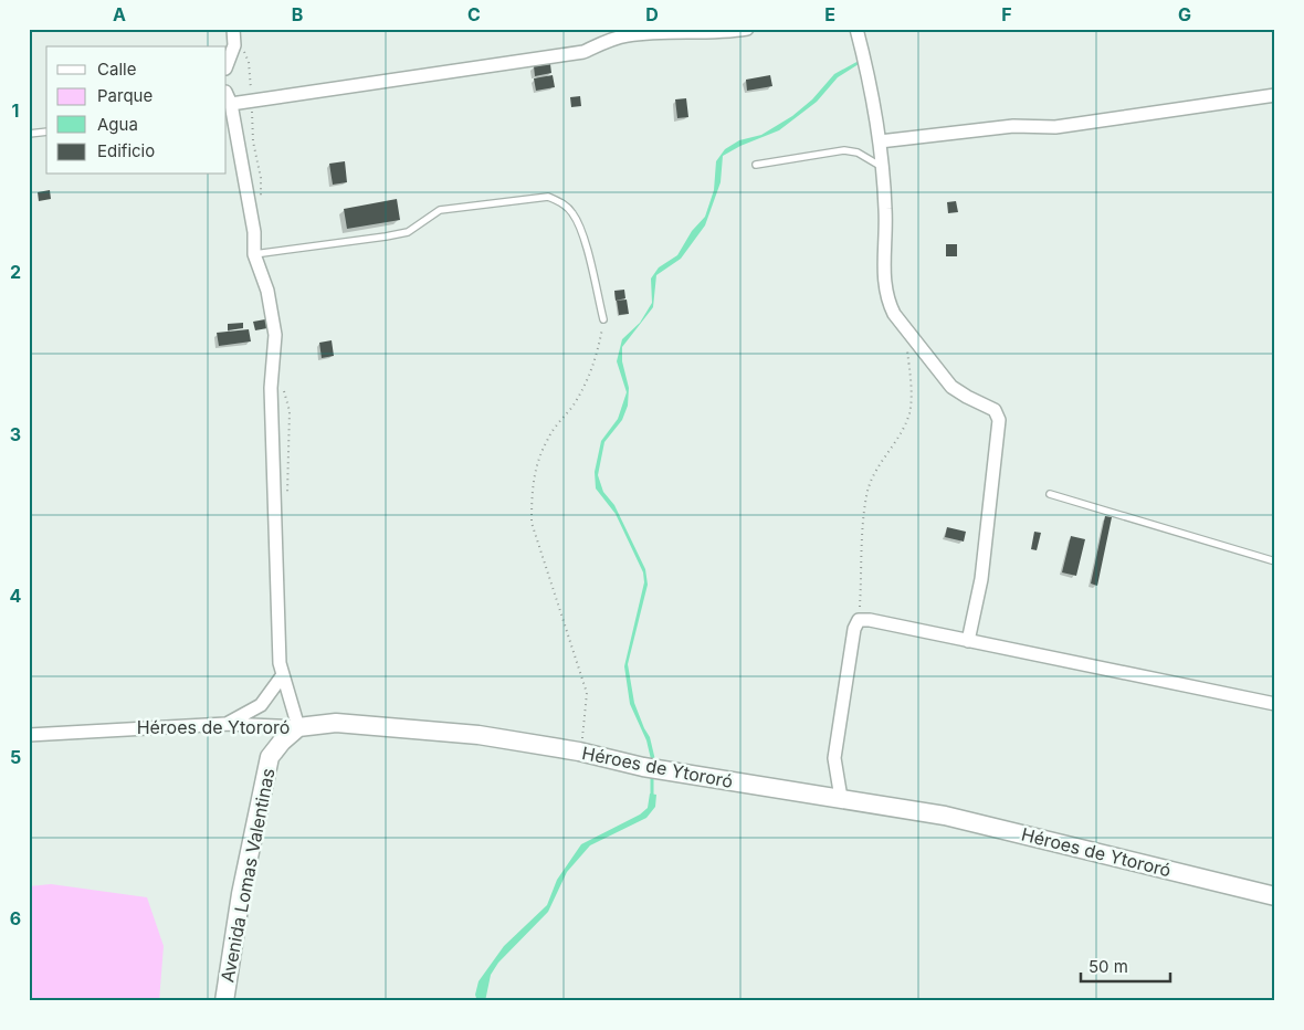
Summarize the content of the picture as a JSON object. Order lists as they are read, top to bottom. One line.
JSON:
{"streets":{"main road":["Héroes de Ytororó","Avenida Lomas Valentinas"]},"crossings":[["Héroes de Ytororó","Avenida Lomas Valentinas"]],"legend":["Calle","Parque","Agua","Edificio"],"scale_bar":"50 m","grid":{"columns":["A","B","C","D","E","F","G"],"rows":["1","2","3","4","5","6"]}}
